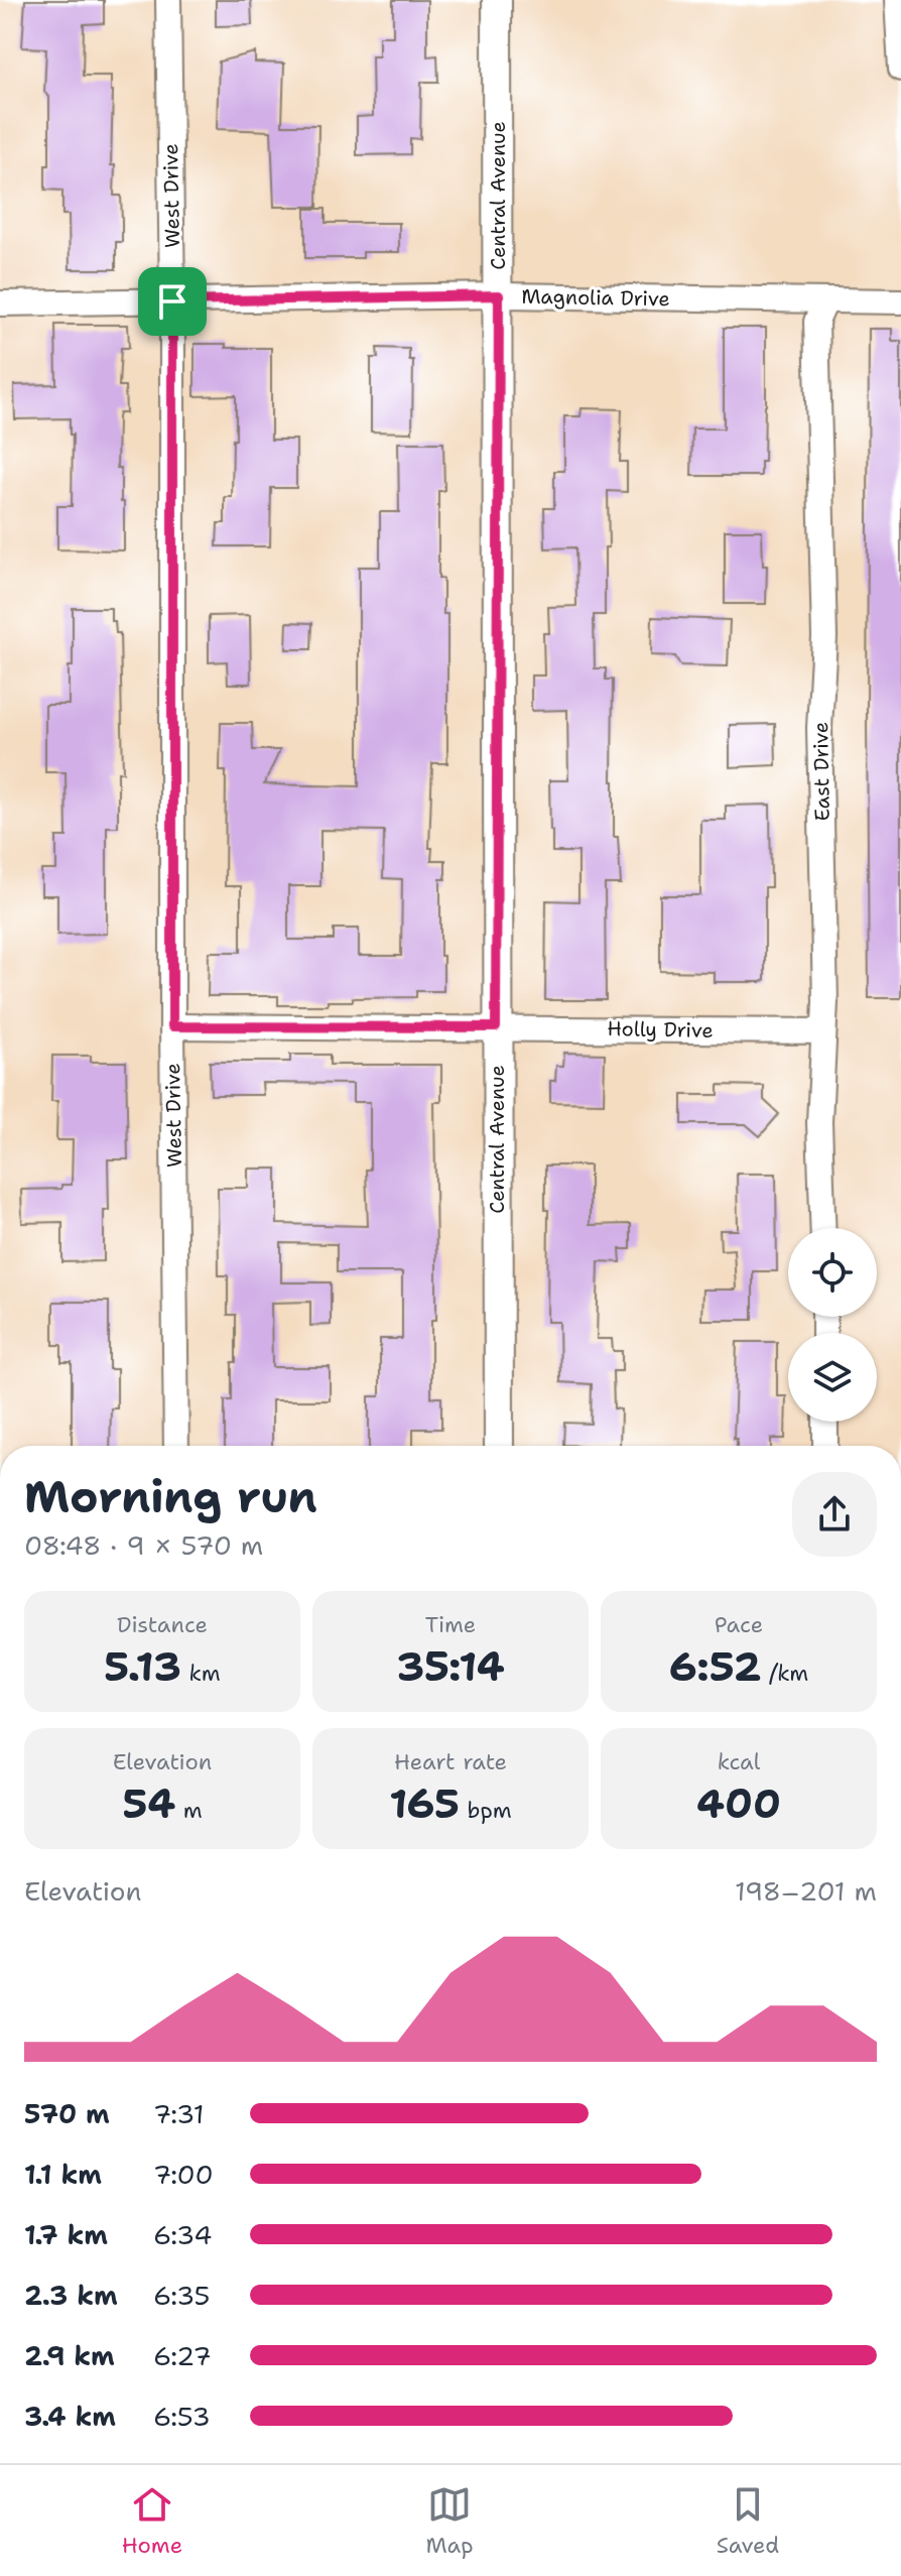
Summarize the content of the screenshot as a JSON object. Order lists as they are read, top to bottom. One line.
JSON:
{"streets":{"street":["West Drive","Central Avenue","Magnolia Drive","East Drive","Holly Drive"]},"crossings":[["West Drive","Magnolia Drive"],["West Drive","Holly Drive"],["Central Avenue","Magnolia Drive"],["Central Avenue","Holly Drive"],["Magnolia Drive","East Drive"],["East Drive","Holly Drive"]],"page":{"heading":["Morning run","08:48 · 9 × 570 m"],"stats":[["Distance","5.13 km"],["Time","35:14"],["Pace","6:52 /km"],["Elevation","54 m"],["Heart rate","165 bpm"],["kcal","400"]],"chart":["Elevation","198–201 m"],"list":[{"name":"570 m","note":"7:31"},{"name":"1.1 km","note":"7:00"},{"name":"1.7 km","note":"6:34"},{"name":"2.3 km","note":"6:35"},{"name":"2.9 km","note":"6:27"},{"name":"3.4 km","note":"6:53"}],"tabs":["Home","Map","Saved"]}}
